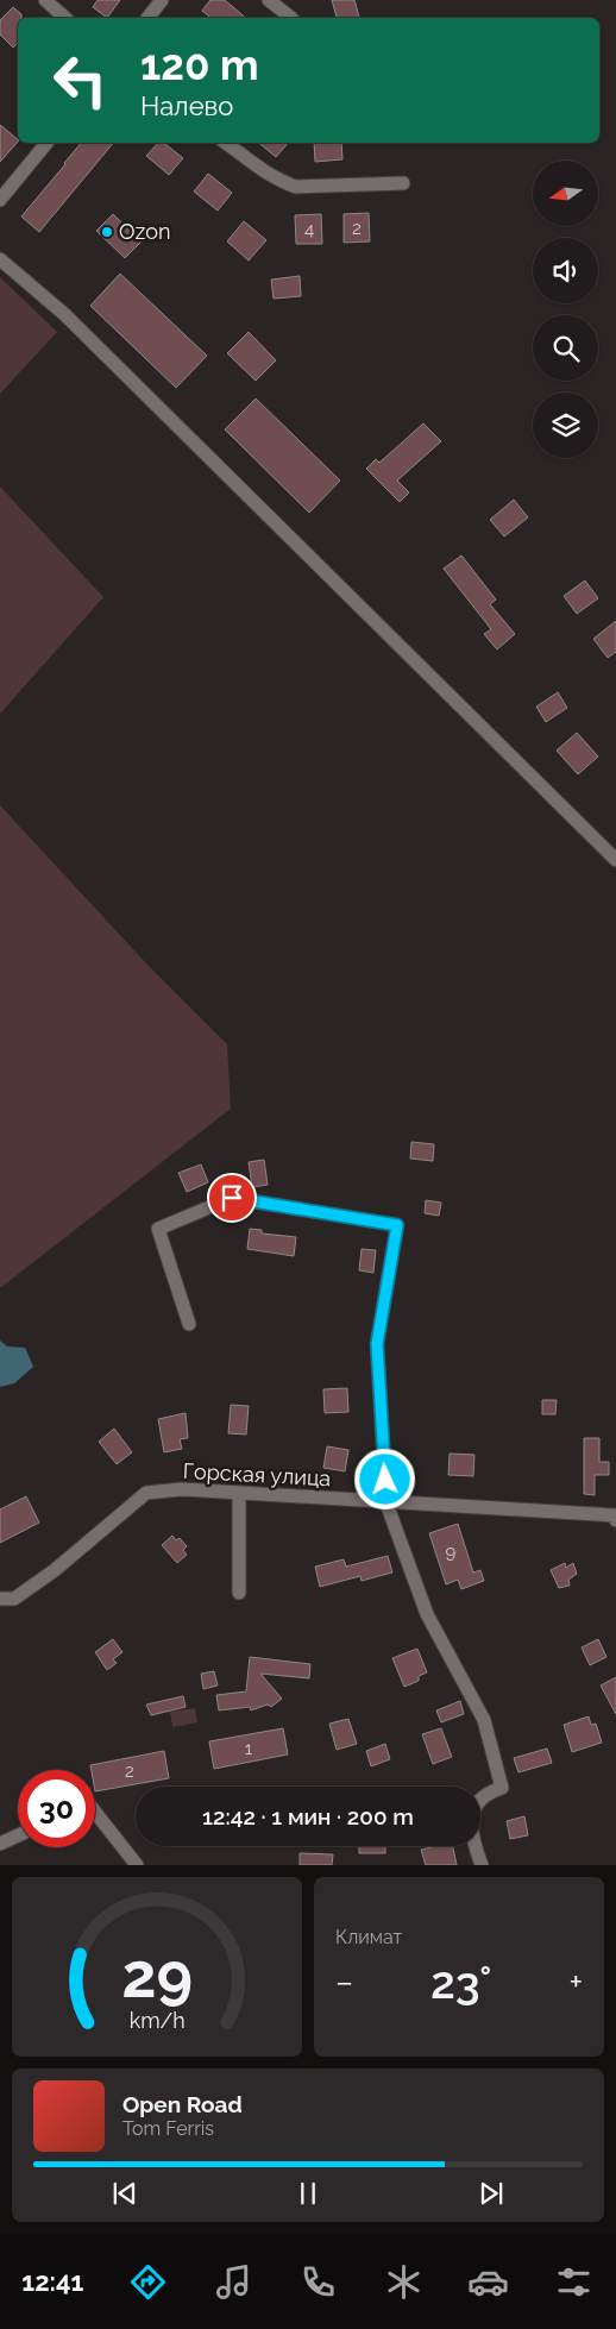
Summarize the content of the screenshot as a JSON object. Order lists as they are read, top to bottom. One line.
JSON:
{"streets":{"street":["Горская улица"]},"places":["Ozon"],"house_numbers":["2","4","9","1","2"],"north":"left","page":{"turn":["120 m","Налево"],"limit":"30","trip":"12:42 · 1 мин · 200 m","tile":"Климат","heat":["−","23°","+"],"song":["Open Road","Tom Ferris"],"tabs":"12:41","gauge":["29","km/h"]}}
